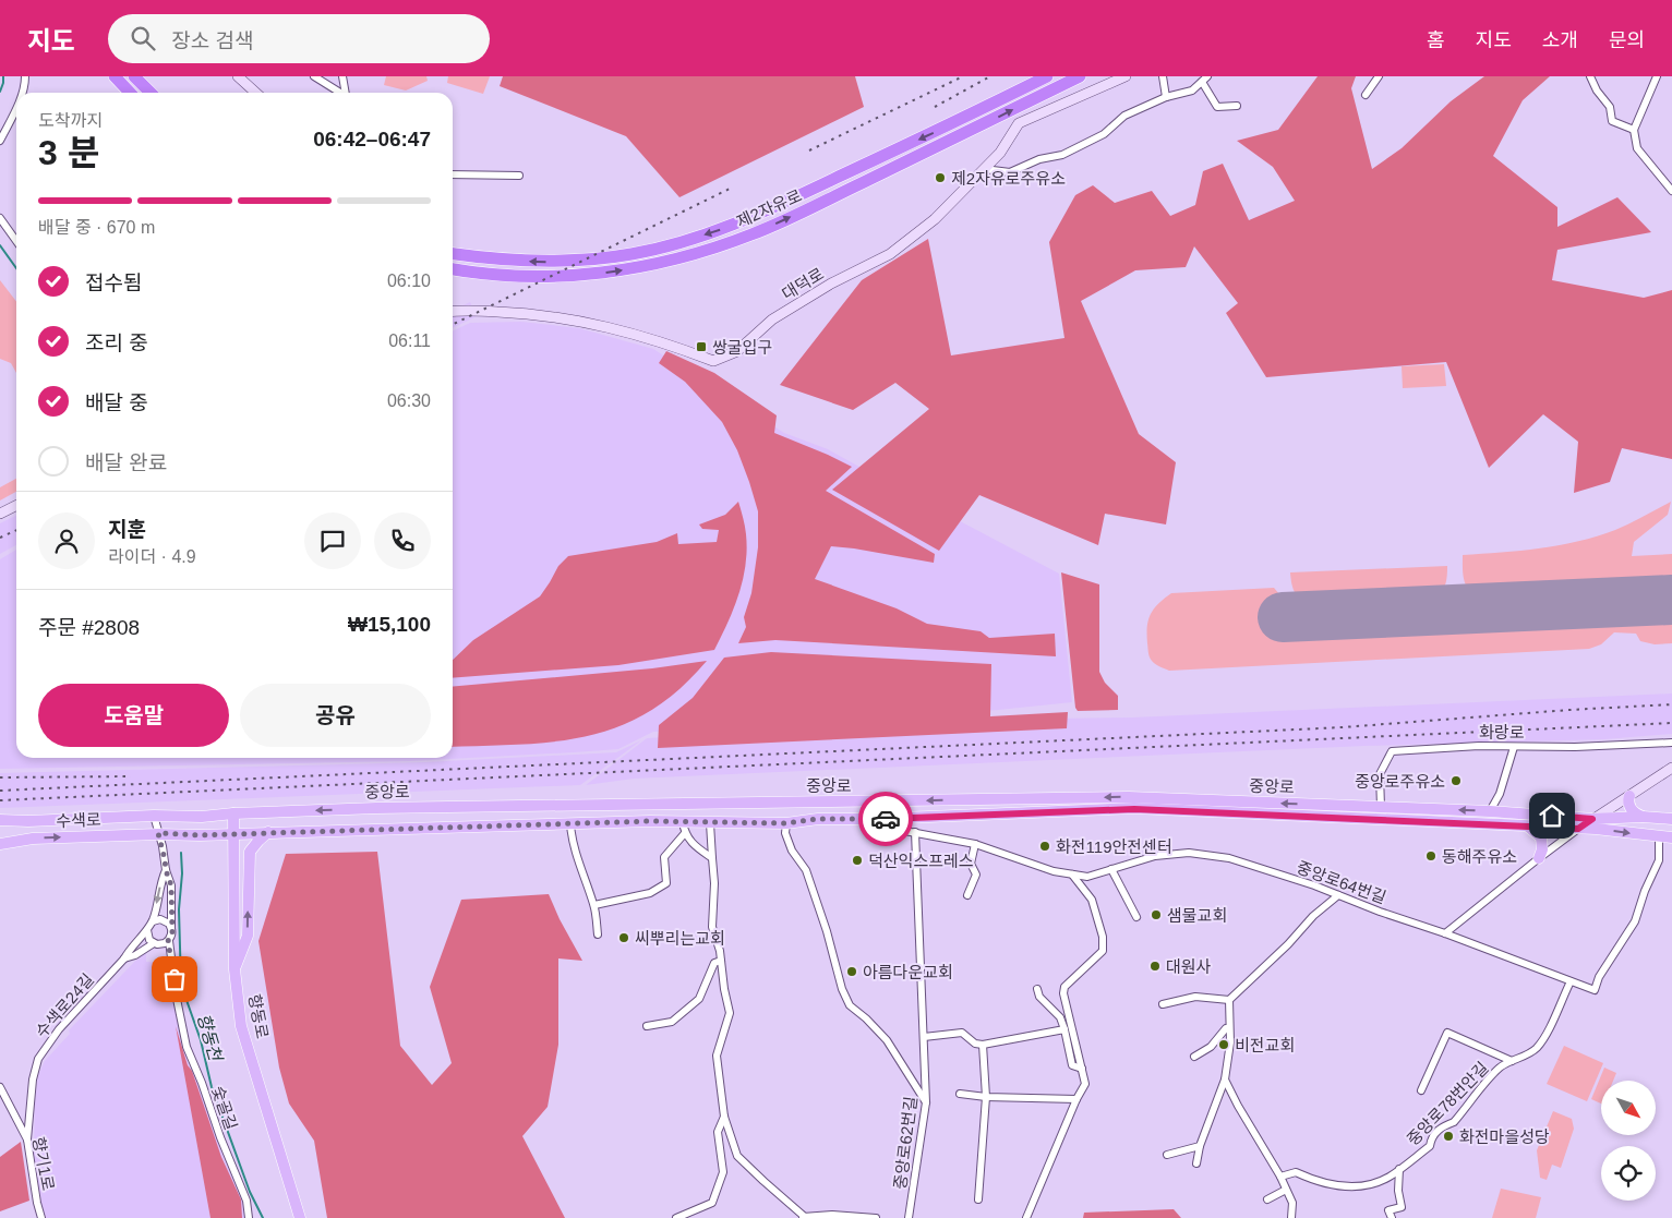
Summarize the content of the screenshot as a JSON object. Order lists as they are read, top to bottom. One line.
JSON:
{"streets":{"highway":["제2자유로"],"main road":["중앙로","수색로","향동로"],"street":["대덕로","화랑로","중앙로64번길","수색로24길","중앙로78번안길","숯골길","중앙로62번길","향기1로"]},"crossings":[["화랑로","중앙로"],["중앙로","수색로"],["중앙로","중앙로64번길"],["중앙로","수색로24길"],["중앙로","향동로"],["수색로","수색로24길"],["중앙로64번길","중앙로78번안길"],["중앙로64번길","중앙로62번길"],["수색로24길","숯골길"],["수색로24길","향기1로"]],"water":["향동천"],"places":{"other":["제2자유로주유소","중앙로주유소","화전119안전센터","동해주유소","덕산익스프레스","샘물교회","씨뿌리는교회","대원사","아름다운교회","비전교회","화전마을성당"],"transit":["쌍굴입구"]},"north":"bottom right","page":{"header":"지도","search":"장소 검색","nav":["홈","지도","소개","문의"],"heading":["3 분","도착까지","06:42–06:47"],"panel":["지훈","라이더 · 4.9","주문 #2808","₩15,100"],"bar":"배달 중 · 670 m","list":[["접수됨","06:10"],["조리 중","06:11"],["배달 중","06:30"],"배달 완료"],"buttons":["도움말","공유"]}}
